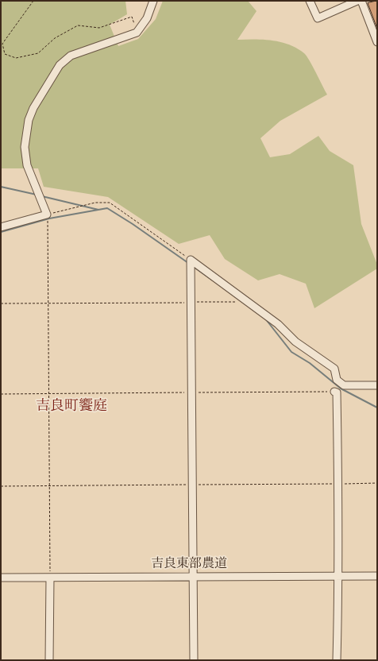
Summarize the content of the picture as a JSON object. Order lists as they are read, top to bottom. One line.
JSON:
{"streets":{"street":["吉良東部農道"]},"districts":["吉良町饗庭"]}
